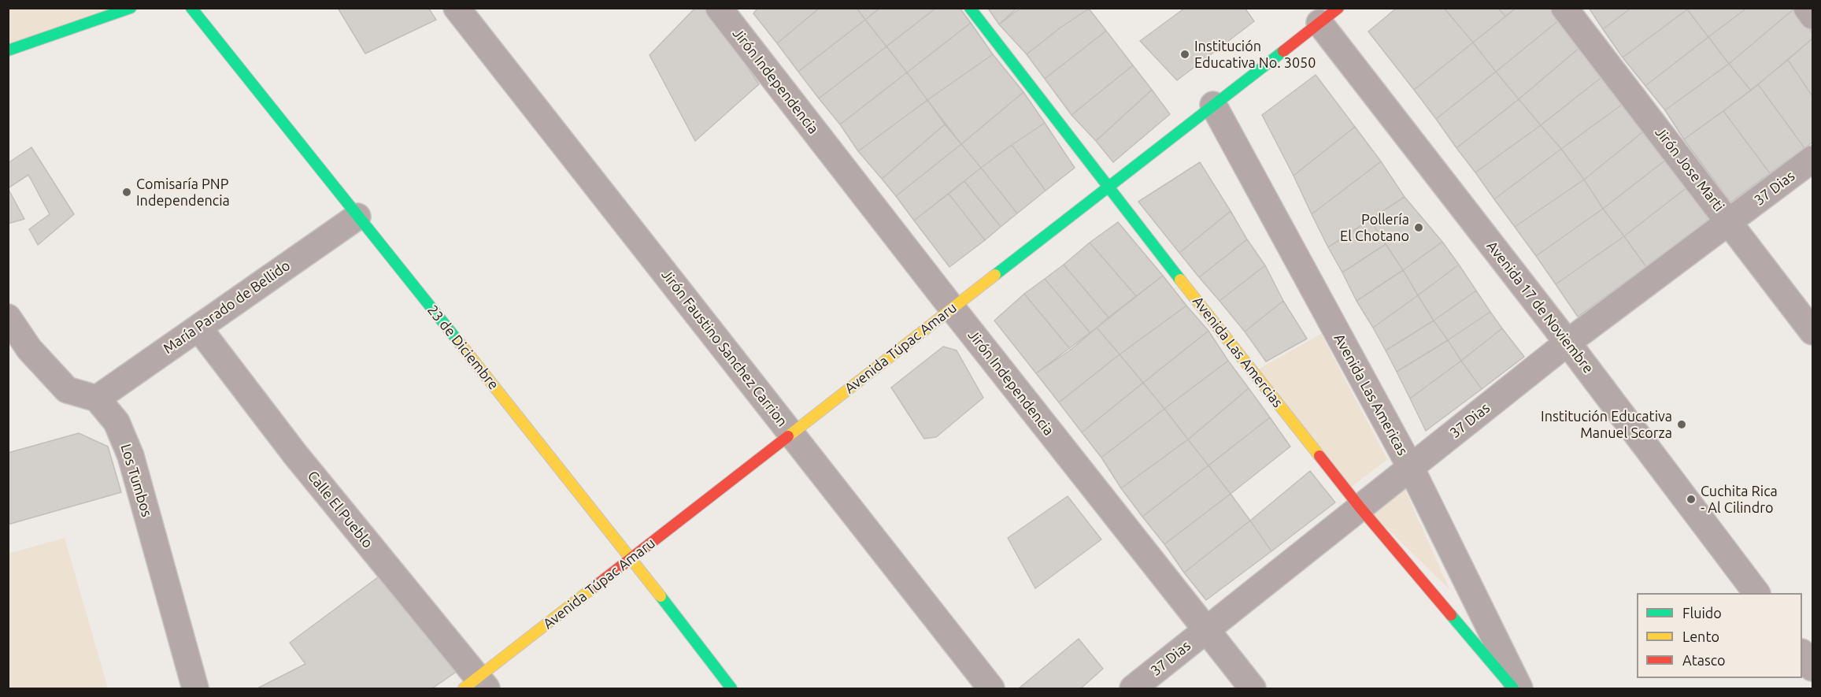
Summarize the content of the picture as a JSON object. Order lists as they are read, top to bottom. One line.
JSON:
{"streets":{"street":["Jirón Independencia","Jirón Jose Marti","37 Dias","María Parado de Bellido","Avenida 17 de Noviembre","23 de Diciembre","Jirón Faustino Sanchez Carrion","Avenida Túpac Amaru","Avenida Las Amercias","Avenida Las Americas","Los Tumbos","Calle El Pueblo"]},"crossings":[["Jirón Independencia","37 Dias"],["Jirón Independencia","Avenida Túpac Amaru"],["Jirón Jose Marti","37 Dias"],["37 Dias","Avenida 17 de Noviembre"],["37 Dias","Avenida Las Amercias"],["37 Dias","Avenida Las Americas"],["María Parado de Bellido","23 de Diciembre"],["María Parado de Bellido","Los Tumbos"],["María Parado de Bellido","Calle El Pueblo"],["Avenida 17 de Noviembre","Avenida Túpac Amaru"],["23 de Diciembre","Avenida Túpac Amaru"],["Jirón Faustino Sanchez Carrion","Avenida Túpac Amaru"],["Avenida Túpac Amaru","Avenida Las Amercias"],["Avenida Túpac Amaru","Avenida Las Americas"],["Avenida Túpac Amaru","Calle El Pueblo"]],"places":["Institución Educativa No. 3050","Comisaría PNP Independencia","Pollería El Chotano","Institución Educativa Manuel Scorza","Cuchita Rica - Al Cilindro"],"legend":["Fluido","Lento","Atasco"]}
